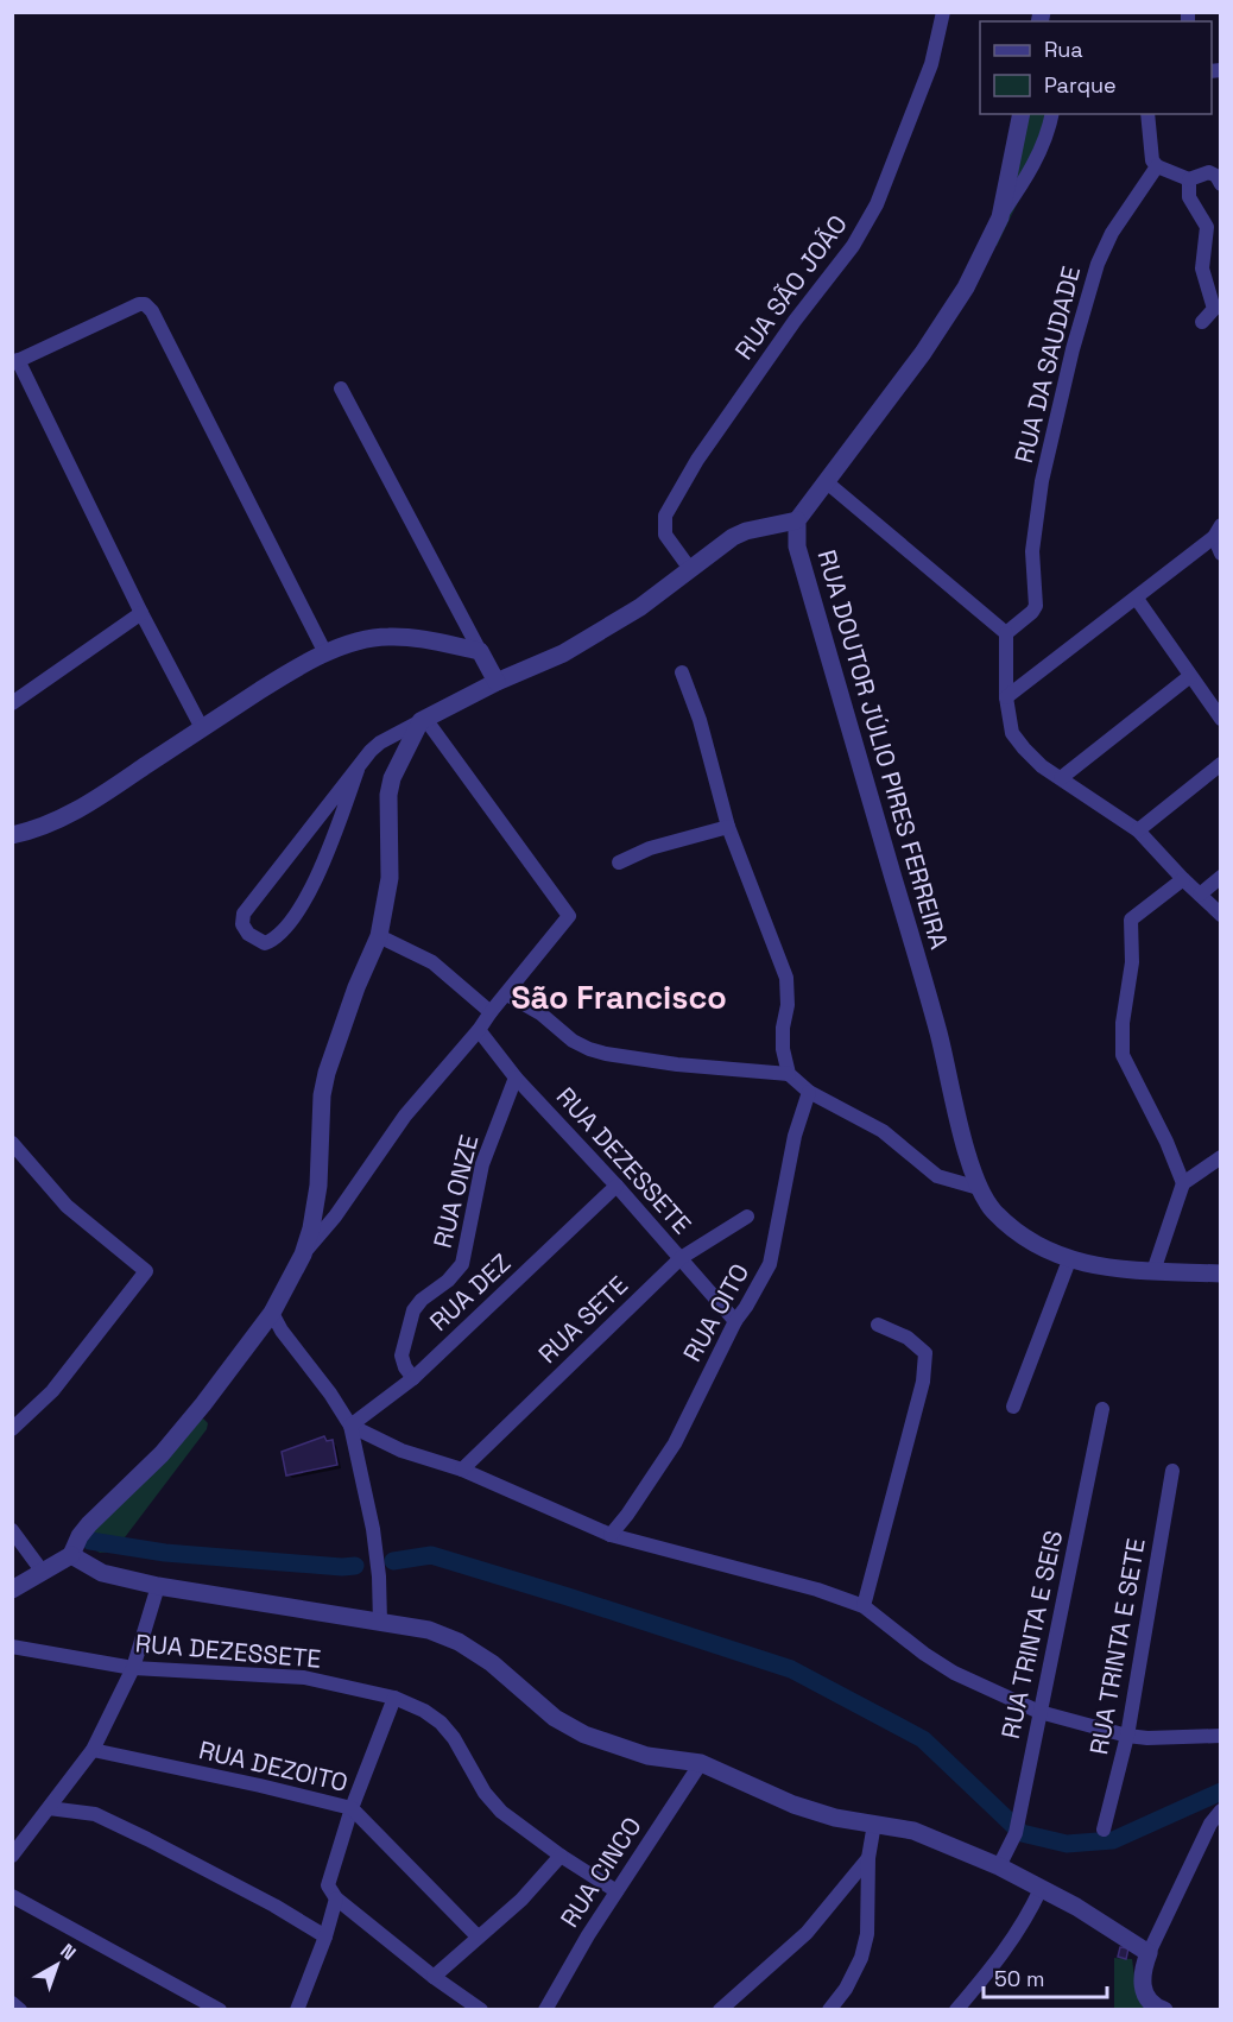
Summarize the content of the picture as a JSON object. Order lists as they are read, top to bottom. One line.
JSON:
{"streets":{"street":["RUA SÃO JOÃO","RUA DA SAUDADE","RUA DOUTOR JÚLIO PIRES FERREIRA","RUA DEZESSETE","RUA ONZE","RUA DEZ","RUA OITO","RUA SETE","RUA TRINTA E SEIS","RUA TRINTA E SETE","RUA DEZOITO","RUA CINCO"]},"crossings":[["RUA DEZESSETE","RUA ONZE"],["RUA DEZESSETE","RUA DEZ"],["RUA DEZESSETE","RUA OITO"],["RUA DEZESSETE","RUA SETE"],["RUA DEZESSETE","RUA CINCO"],["RUA ONZE","RUA DEZ"]],"districts":["São Francisco"],"legend":["Rua","Parque"],"scale_bar":"50 m","north":"top right"}
